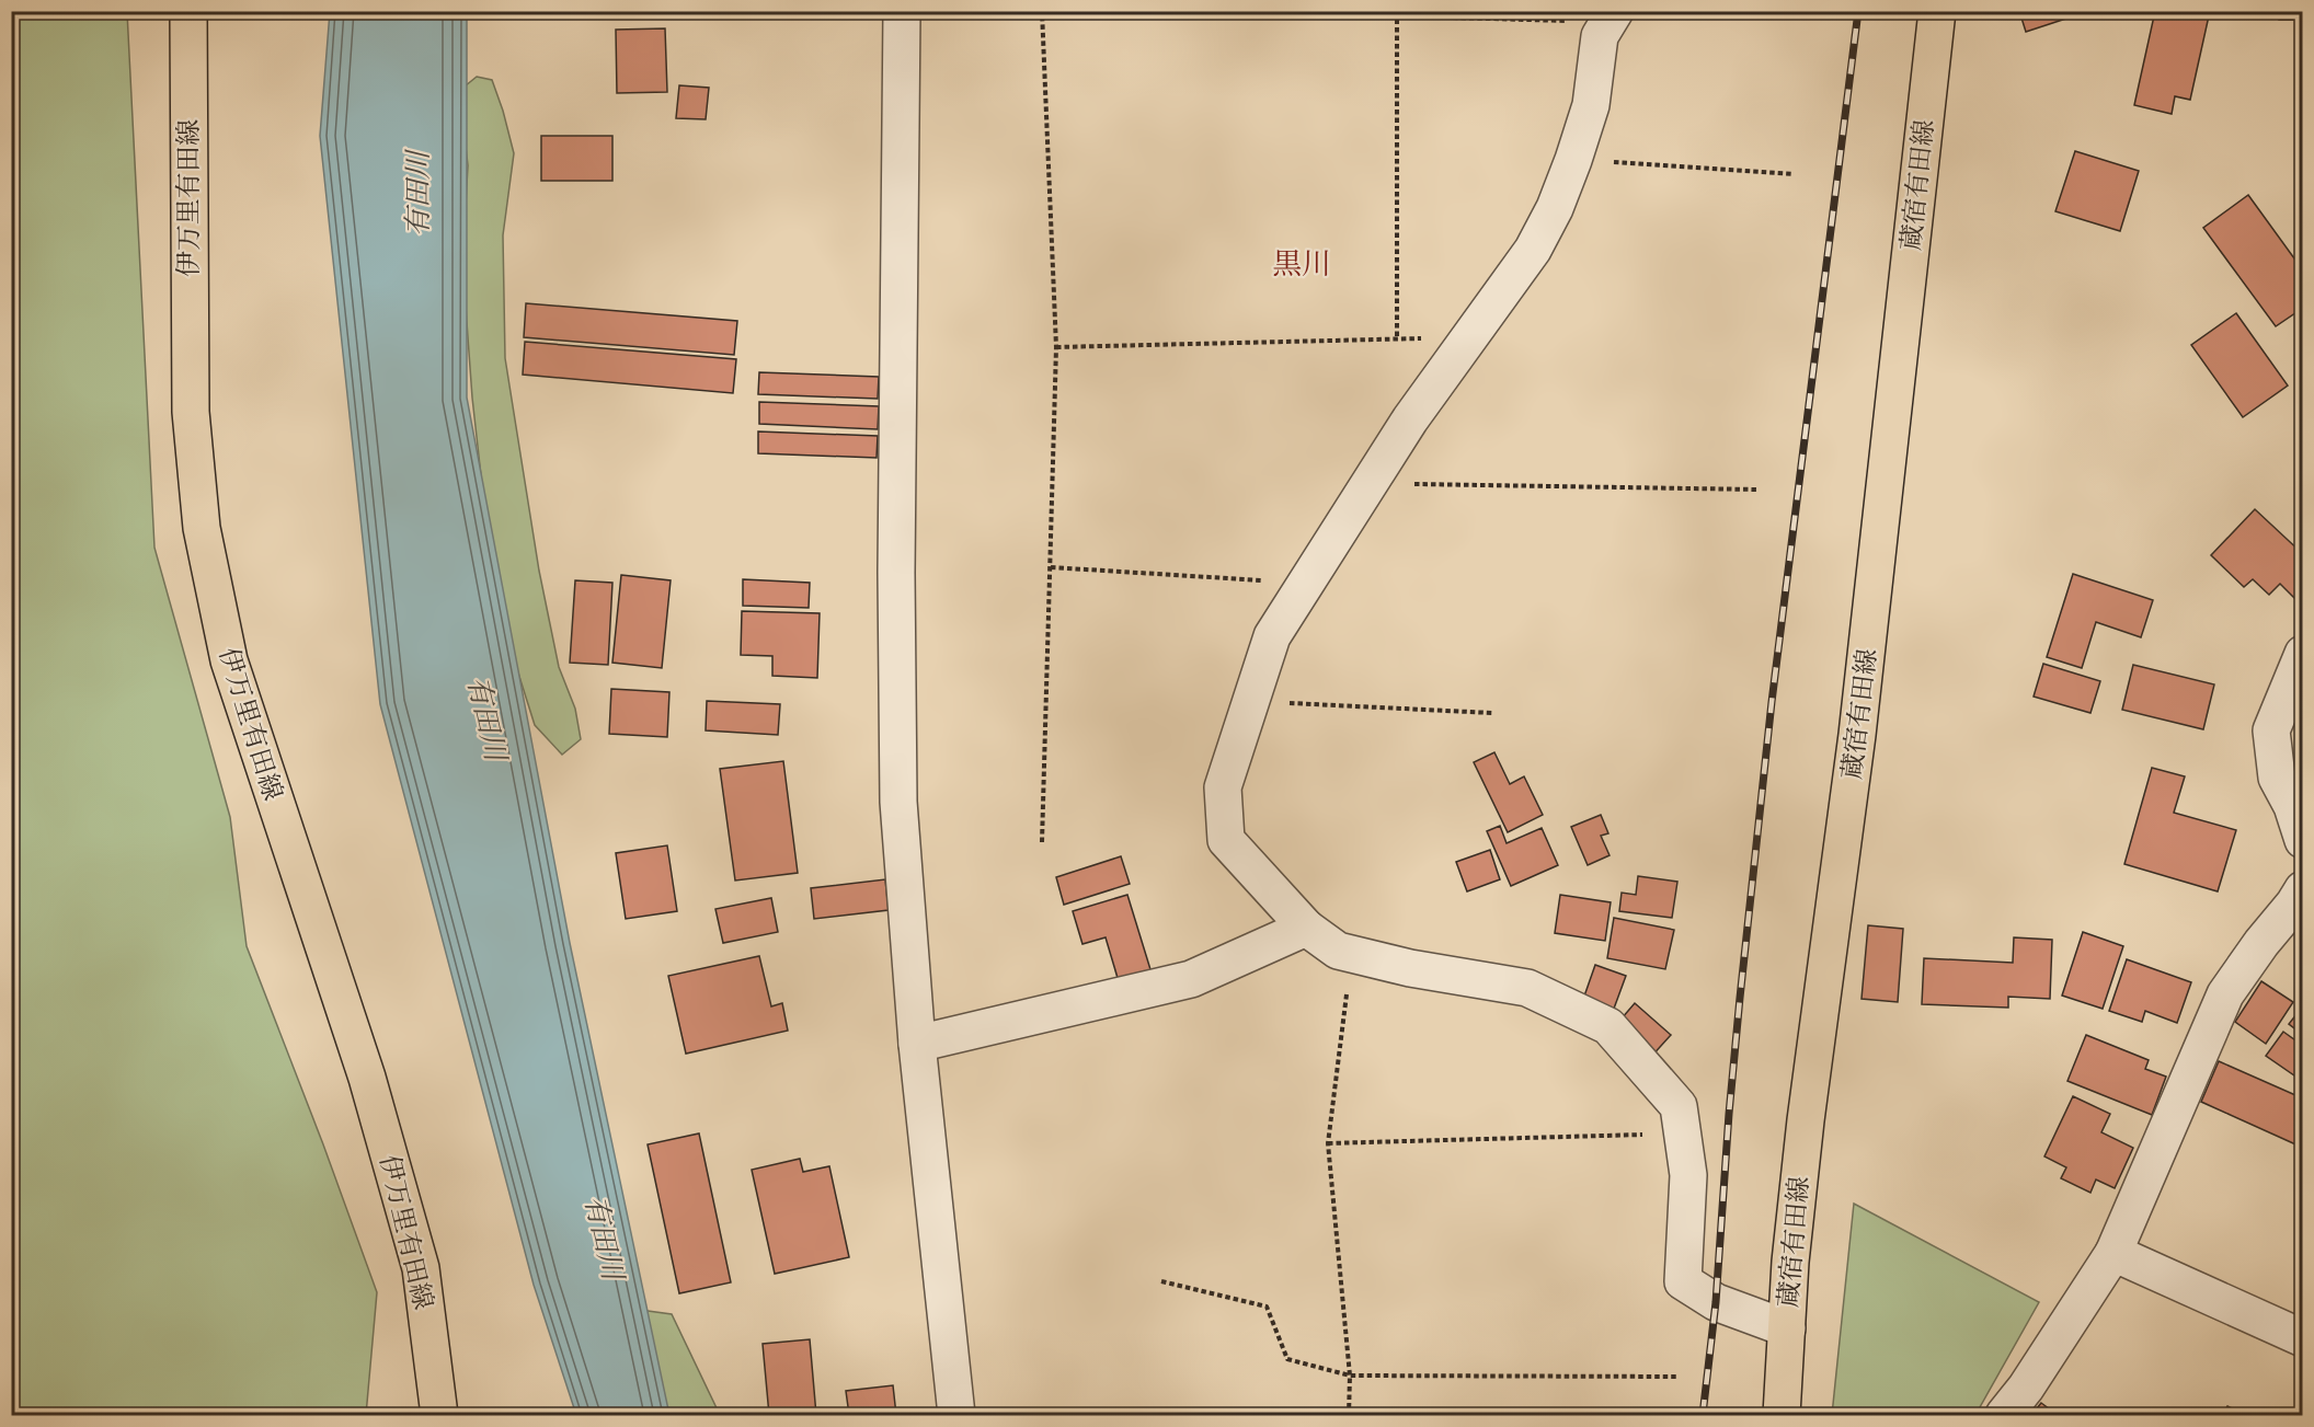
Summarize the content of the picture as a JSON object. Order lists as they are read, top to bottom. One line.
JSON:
{"streets":{"main road":["蔵宿有田線","伊万里有田線"]},"districts":["黒川"],"water":["有田川"]}
